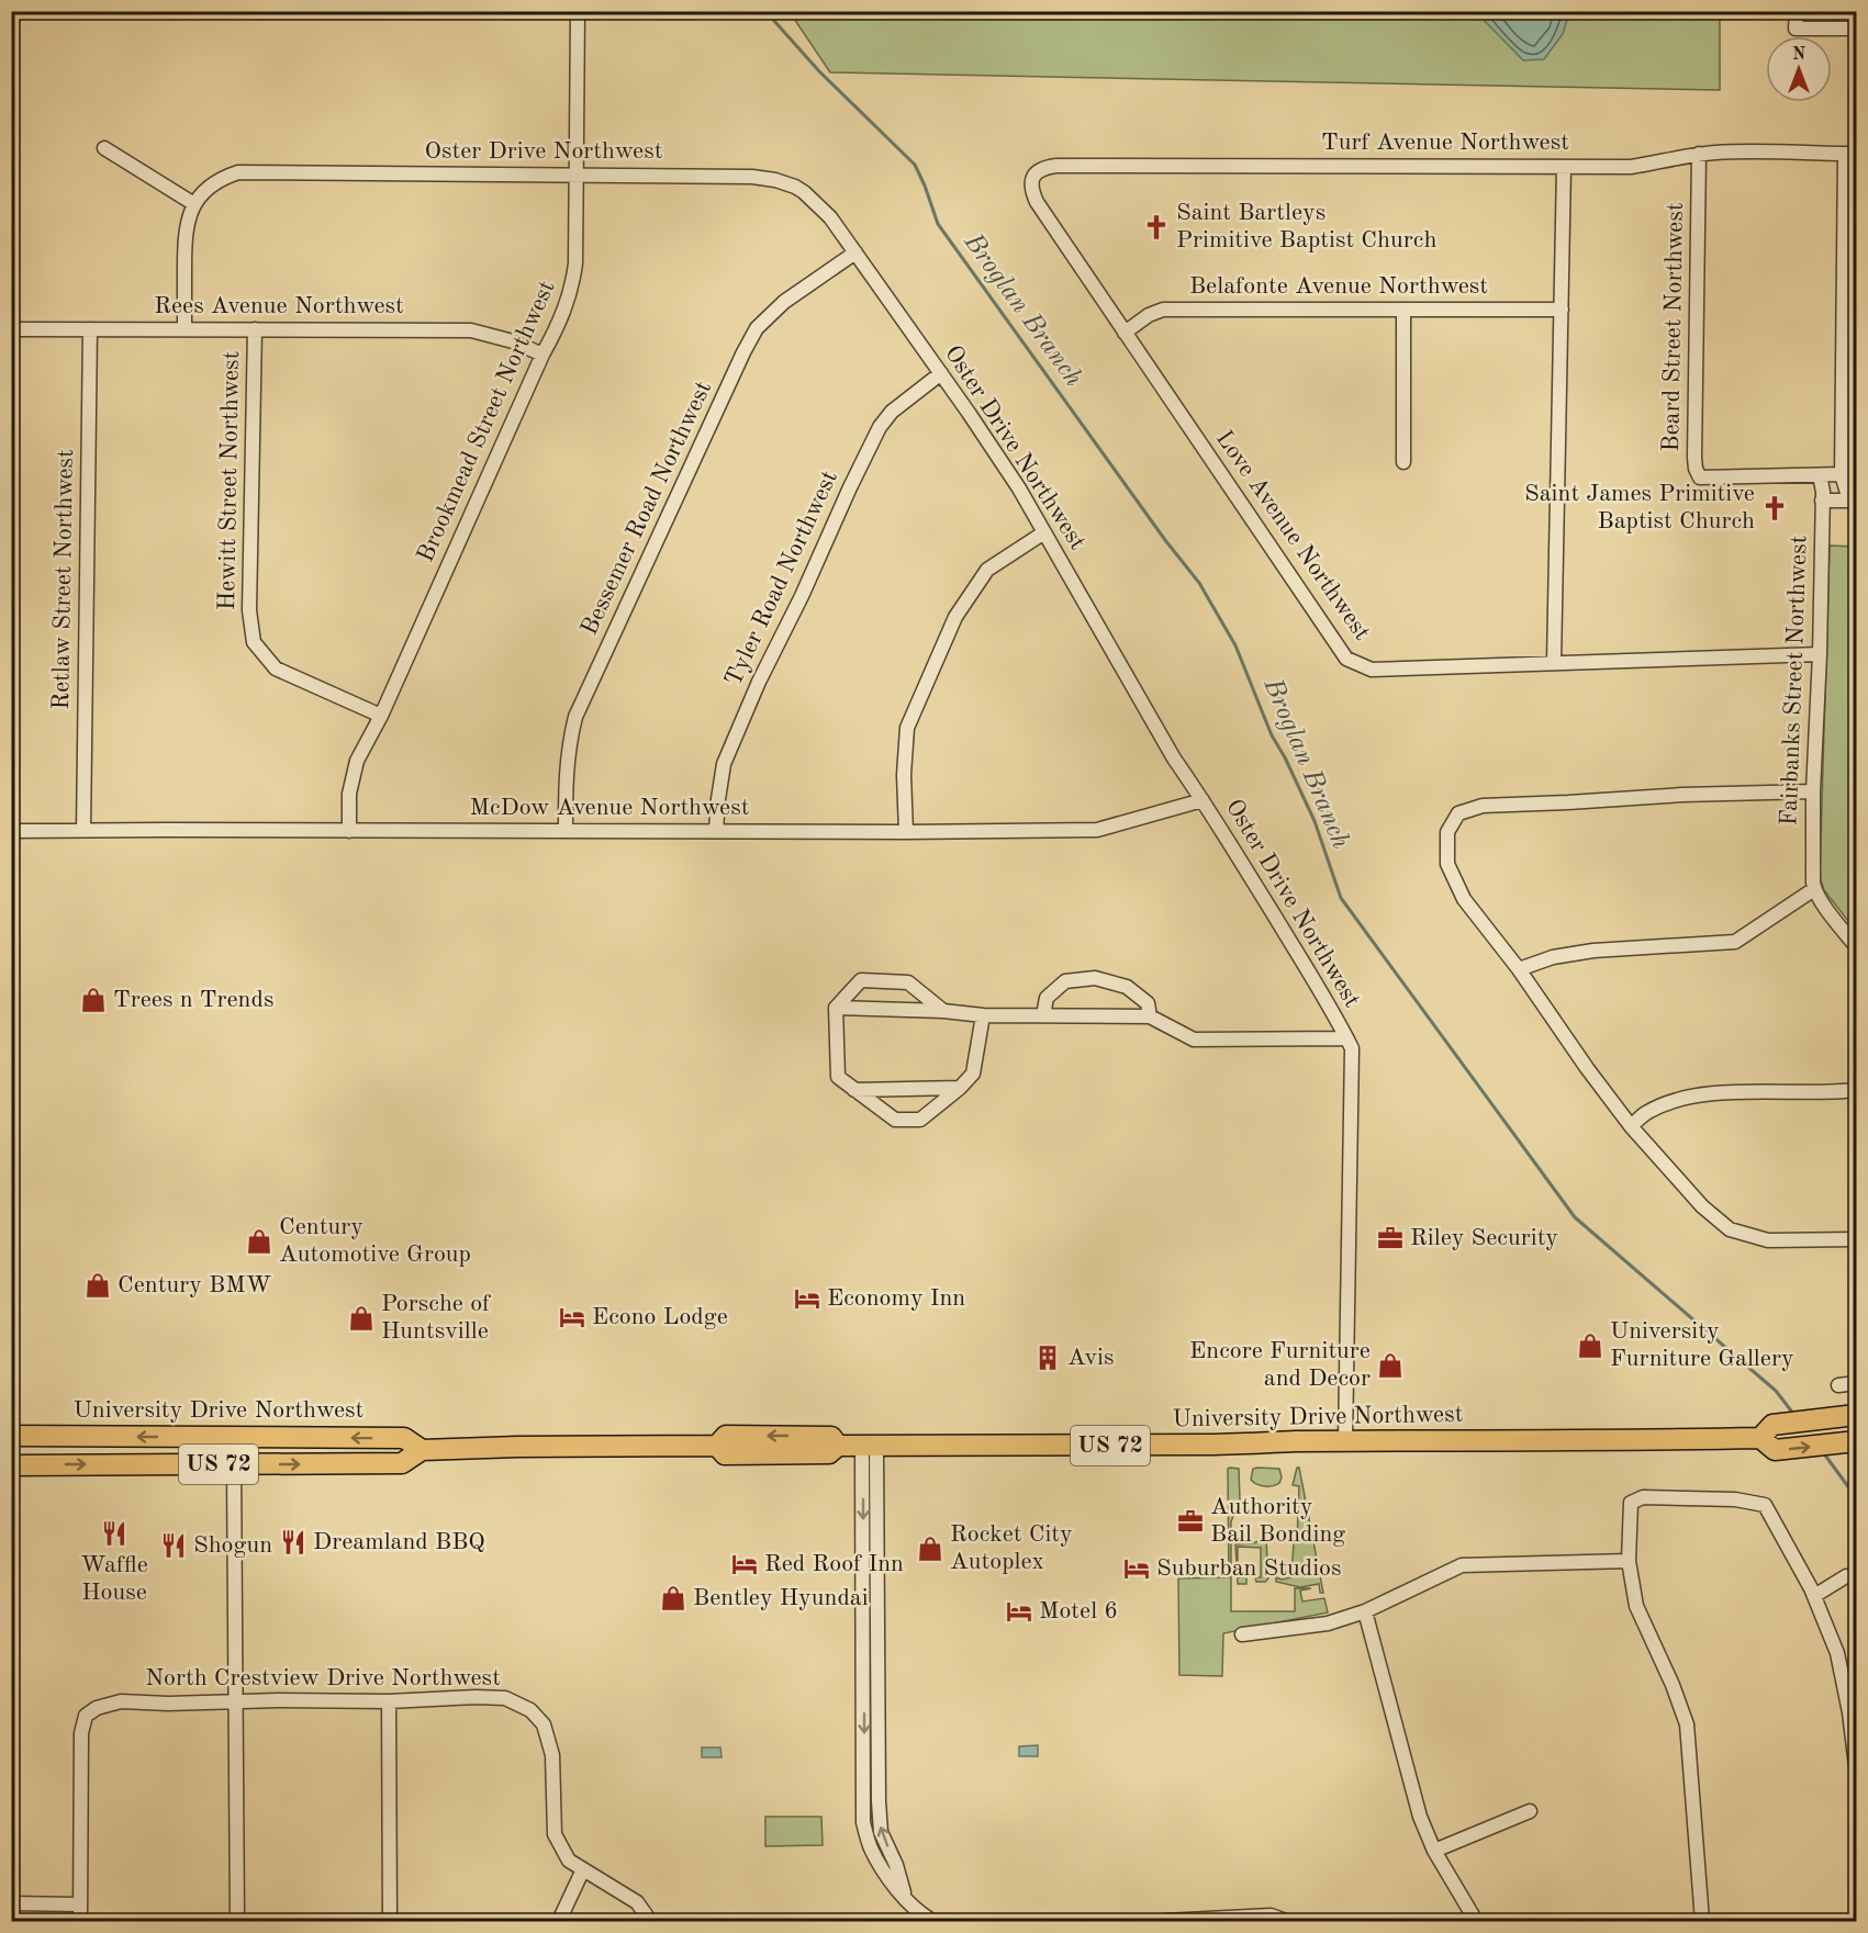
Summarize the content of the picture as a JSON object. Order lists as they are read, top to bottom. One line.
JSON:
{"streets":{"highway":["University Drive Northwest","US 72"],"street":["Turf Avenue Northwest","Oster Drive Northwest","Belafonte Avenue Northwest","Rees Avenue Northwest","Beard Street Northwest","Brookmead Street Northwest","Hewitt Street Northwest","Bessemer Road Northwest","Love Avenue Northwest","Tyler Road Northwest","Retlaw Street Northwest","Fairbanks Street Northwest","McDow Avenue Northwest","North Crestview Drive Northwest"]},"crossings":[["Turf Avenue Northwest","Beard Street Northwest"],["Turf Avenue Northwest","Love Avenue Northwest"],["Turf Avenue Northwest","Fairbanks Street Northwest"],["Oster Drive Northwest","Rees Avenue Northwest"],["Oster Drive Northwest","Brookmead Street Northwest"],["Oster Drive Northwest","Bessemer Road Northwest"],["Oster Drive Northwest","Tyler Road Northwest"],["Oster Drive Northwest","McDow Avenue Northwest"],["Oster Drive Northwest","University Drive Northwest"],["Belafonte Avenue Northwest","Love Avenue Northwest"],["Rees Avenue Northwest","Brookmead Street Northwest"],["Rees Avenue Northwest","Hewitt Street Northwest"],["Rees Avenue Northwest","Retlaw Street Northwest"],["Beard Street Northwest","Fairbanks Street Northwest"],["Brookmead Street Northwest","Hewitt Street Northwest"],["Brookmead Street Northwest","McDow Avenue Northwest"],["Bessemer Road Northwest","McDow Avenue Northwest"],["Love Avenue Northwest","Fairbanks Street Northwest"],["Tyler Road Northwest","McDow Avenue Northwest"],["Retlaw Street Northwest","McDow Avenue Northwest"]],"water":["Broglan Branch"],"places":{"church":["Saint Bartleys Primitive Baptist Church","Saint James Primitive Baptist Church"],"shop":["Trees n Trends","Century Automotive Group","Century BMW","Porsche of Huntsville","University Furniture Gallery","Encore Furniture and Decor","Rocket City Autoplex","Bentley Hyundai"],"office":["Riley Security","Authority Bail Bonding"],"hotel":["Economy Inn","Econo Lodge","Red Roof Inn","Suburban Studios","Motel 6"],"building":["Avis"],"restaurant":["Waffle House","Dreamland BBQ","Shogun"]},"north":"top"}
